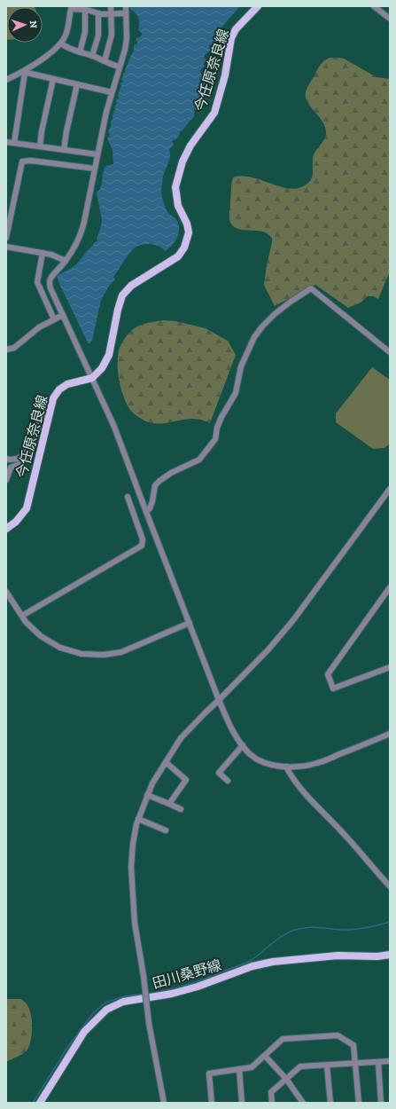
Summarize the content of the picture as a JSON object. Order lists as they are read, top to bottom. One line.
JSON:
{"streets":{"main road":["今任原奈良線","田川桑野線"]},"north":"right"}
